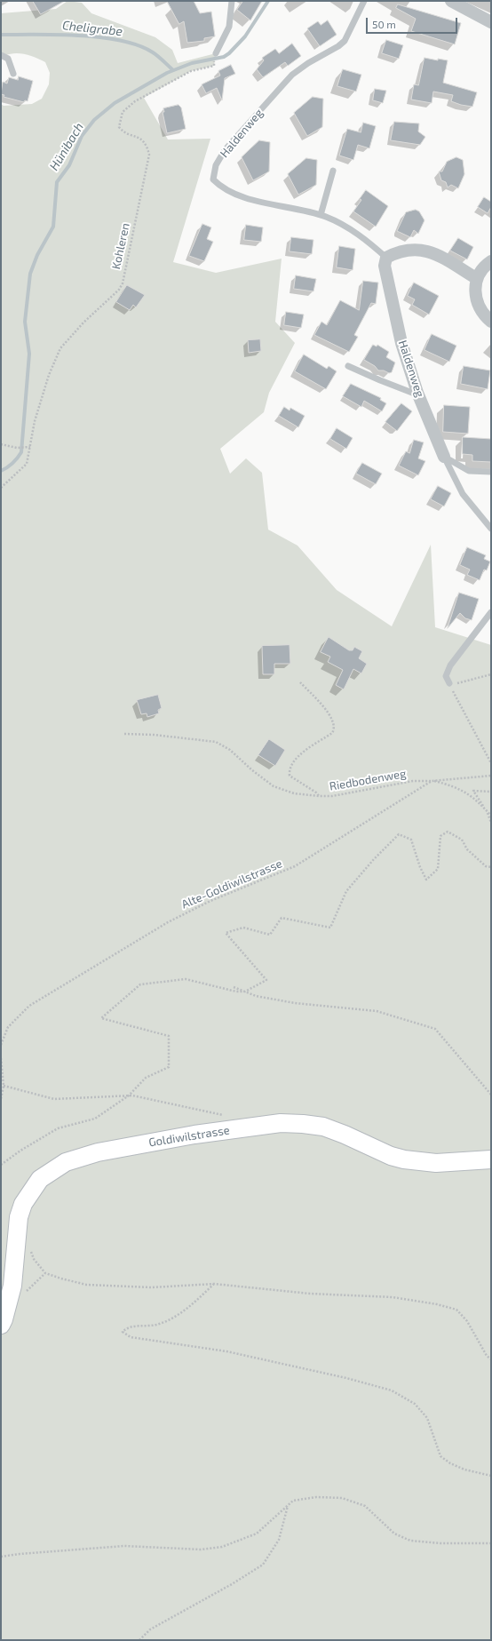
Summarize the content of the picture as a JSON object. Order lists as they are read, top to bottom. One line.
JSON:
{"streets":{"street":["Haldenweg","Goldiwilstrasse"],"path":["Kohleren","Riedbodenweg","Alte-Goldiwilstrasse"]},"crossings":[["Riedbodenweg","Alte-Goldiwilstrasse"]],"water":["Cheligrabe","Hünibach"],"scale_bar":"50 m"}
